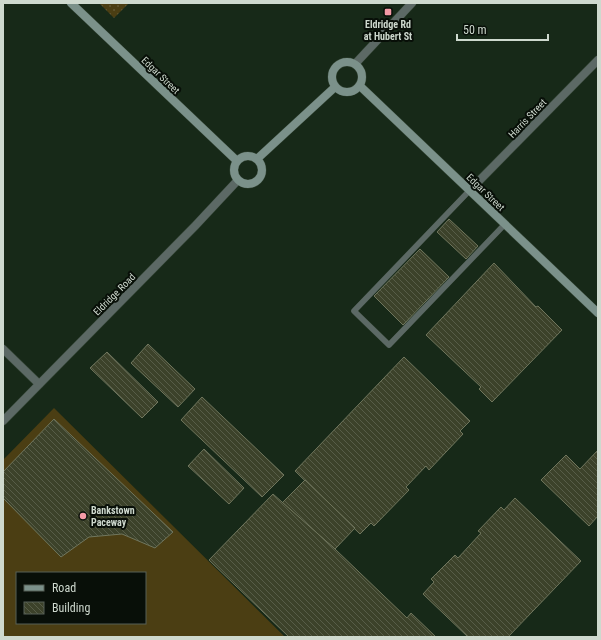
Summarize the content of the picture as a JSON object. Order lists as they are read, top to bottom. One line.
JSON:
{"streets":{"main road":["Edgar Street"],"street":["Harris Street","Eldridge Road"]},"crossings":[["Edgar Street","Harris Street"],["Edgar Street","Eldridge Road"]],"places":{"transit":["Eldridge Rd at Hubert St"],"other":["Bankstown Paceway"]},"legend":["Road","Building"],"scale_bar":"50 m"}
